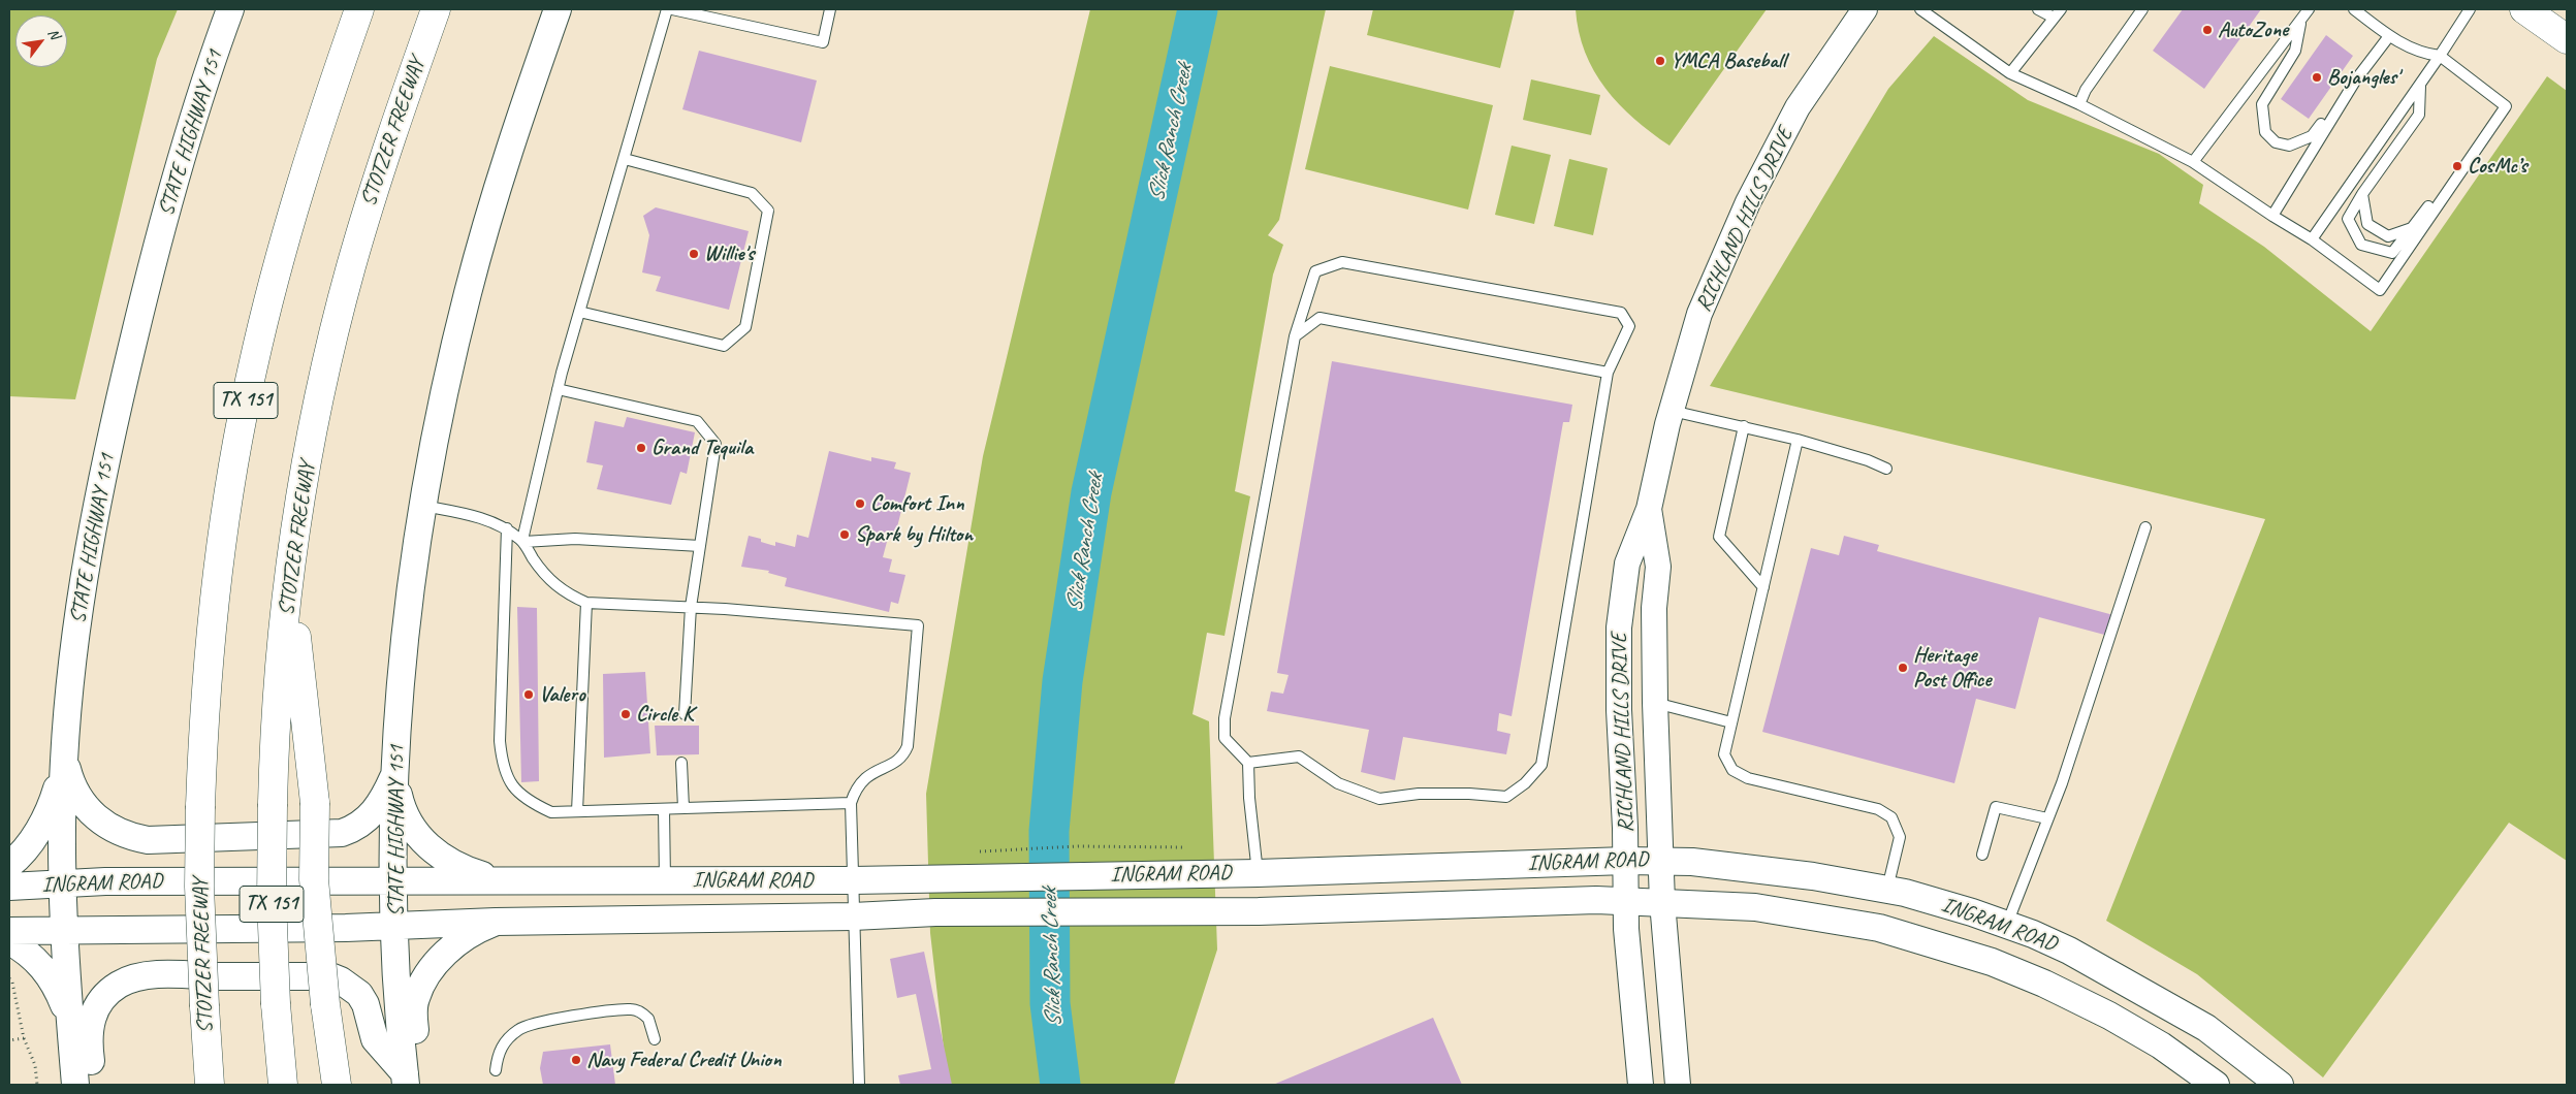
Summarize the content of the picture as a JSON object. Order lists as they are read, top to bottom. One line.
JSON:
{"streets":{"main road":["STOTZER FREEWAY","STATE HIGHWAY 151","TX 151","INGRAM ROAD"],"street":["RICHLAND HILLS DRIVE"]},"crossings":[["STATE HIGHWAY 151","INGRAM ROAD"],["RICHLAND HILLS DRIVE","INGRAM ROAD"]],"water":["Slick Ranch Creek"],"places":["AutoZone","YMCA Baseball","Bojangles'","CosMc’s","Willie's","Grand Tequila","Comfort Inn","Spark by Hilton","Heritage Post Office","Valero","Circle K","Navy Federal Credit Union"],"north":"top right"}
